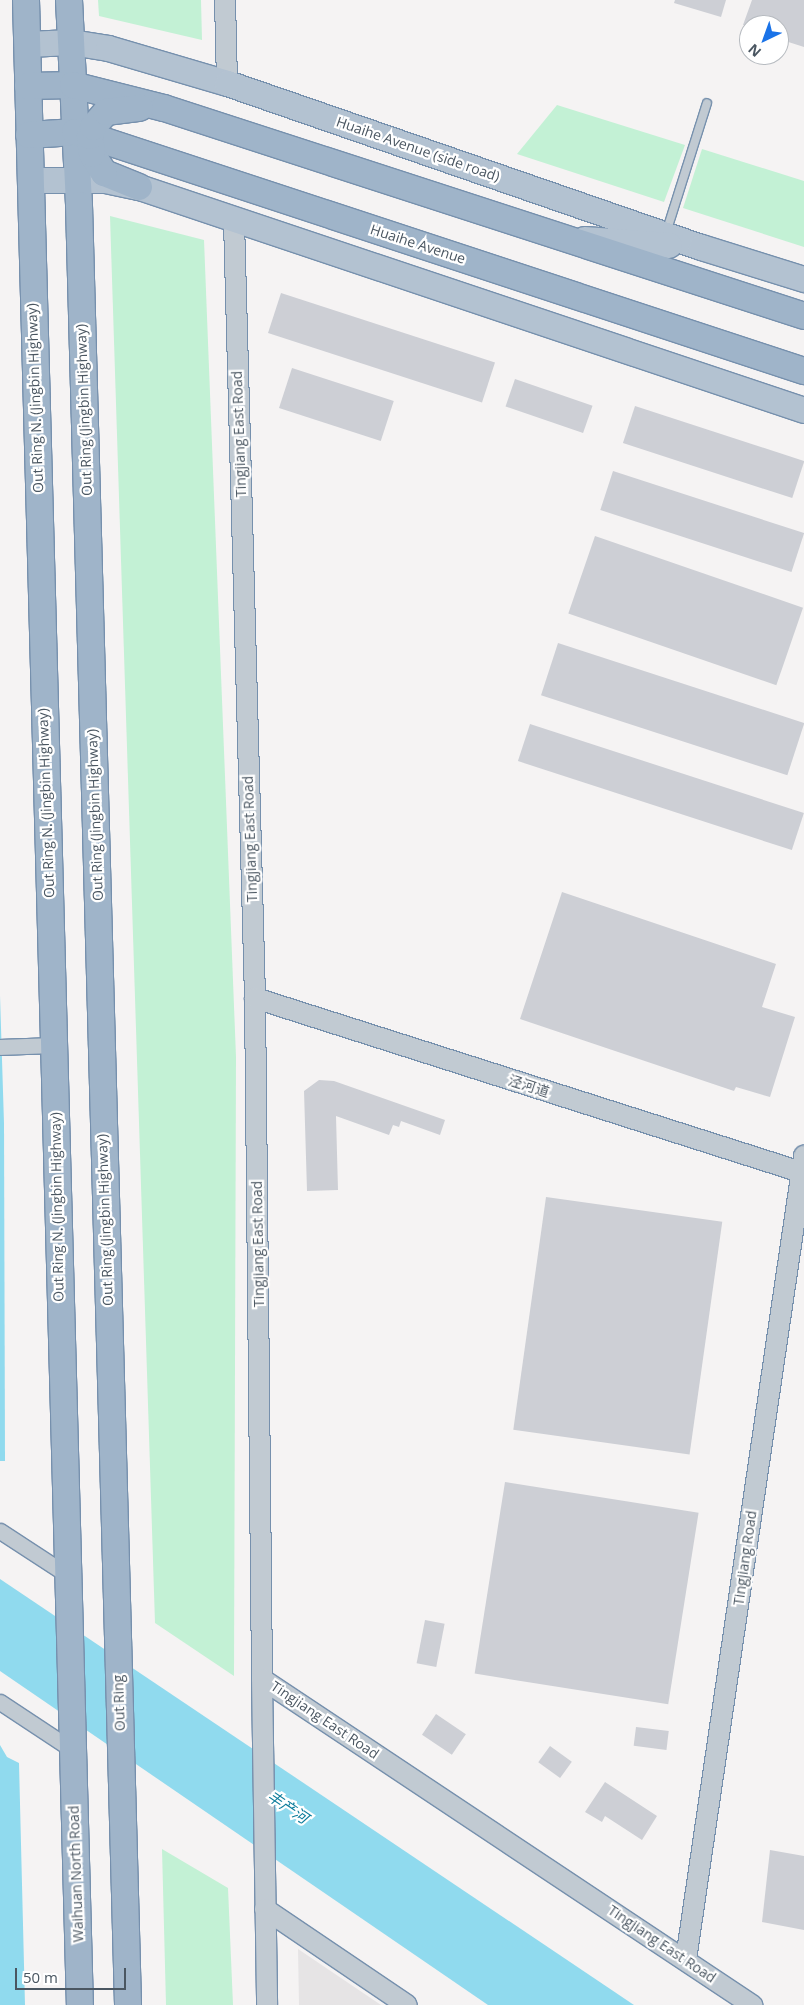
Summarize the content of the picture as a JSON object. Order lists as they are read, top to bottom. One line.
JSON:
{"streets":{"highway":["Huaihe Avenue","Out Ring N. (Jingbin Highway)","Out Ring (Jingbin Highway)","Out Ring","Waihuan North Road"],"main road":["Huaihe Avenue (side road)"],"street":["Tingjiang East Road","泾河道","Tingjiang Road"]},"crossings":[["Huaihe Avenue (side road)","Out Ring N. (Jingbin Highway)"],["Huaihe Avenue (side road)","Out Ring (Jingbin Highway)"],["Huaihe Avenue","Out Ring N. (Jingbin Highway)"],["Huaihe Avenue","Out Ring (Jingbin Highway)"],["Out Ring N. (Jingbin Highway)","Waihuan North Road"],["Out Ring (Jingbin Highway)","Out Ring"],["Tingjiang East Road","泾河道"],["Tingjiang East Road","Tingjiang Road"],["泾河道","Tingjiang Road"]],"water":["丰产河"],"scale_bar":"50 m","north":"bottom left"}
